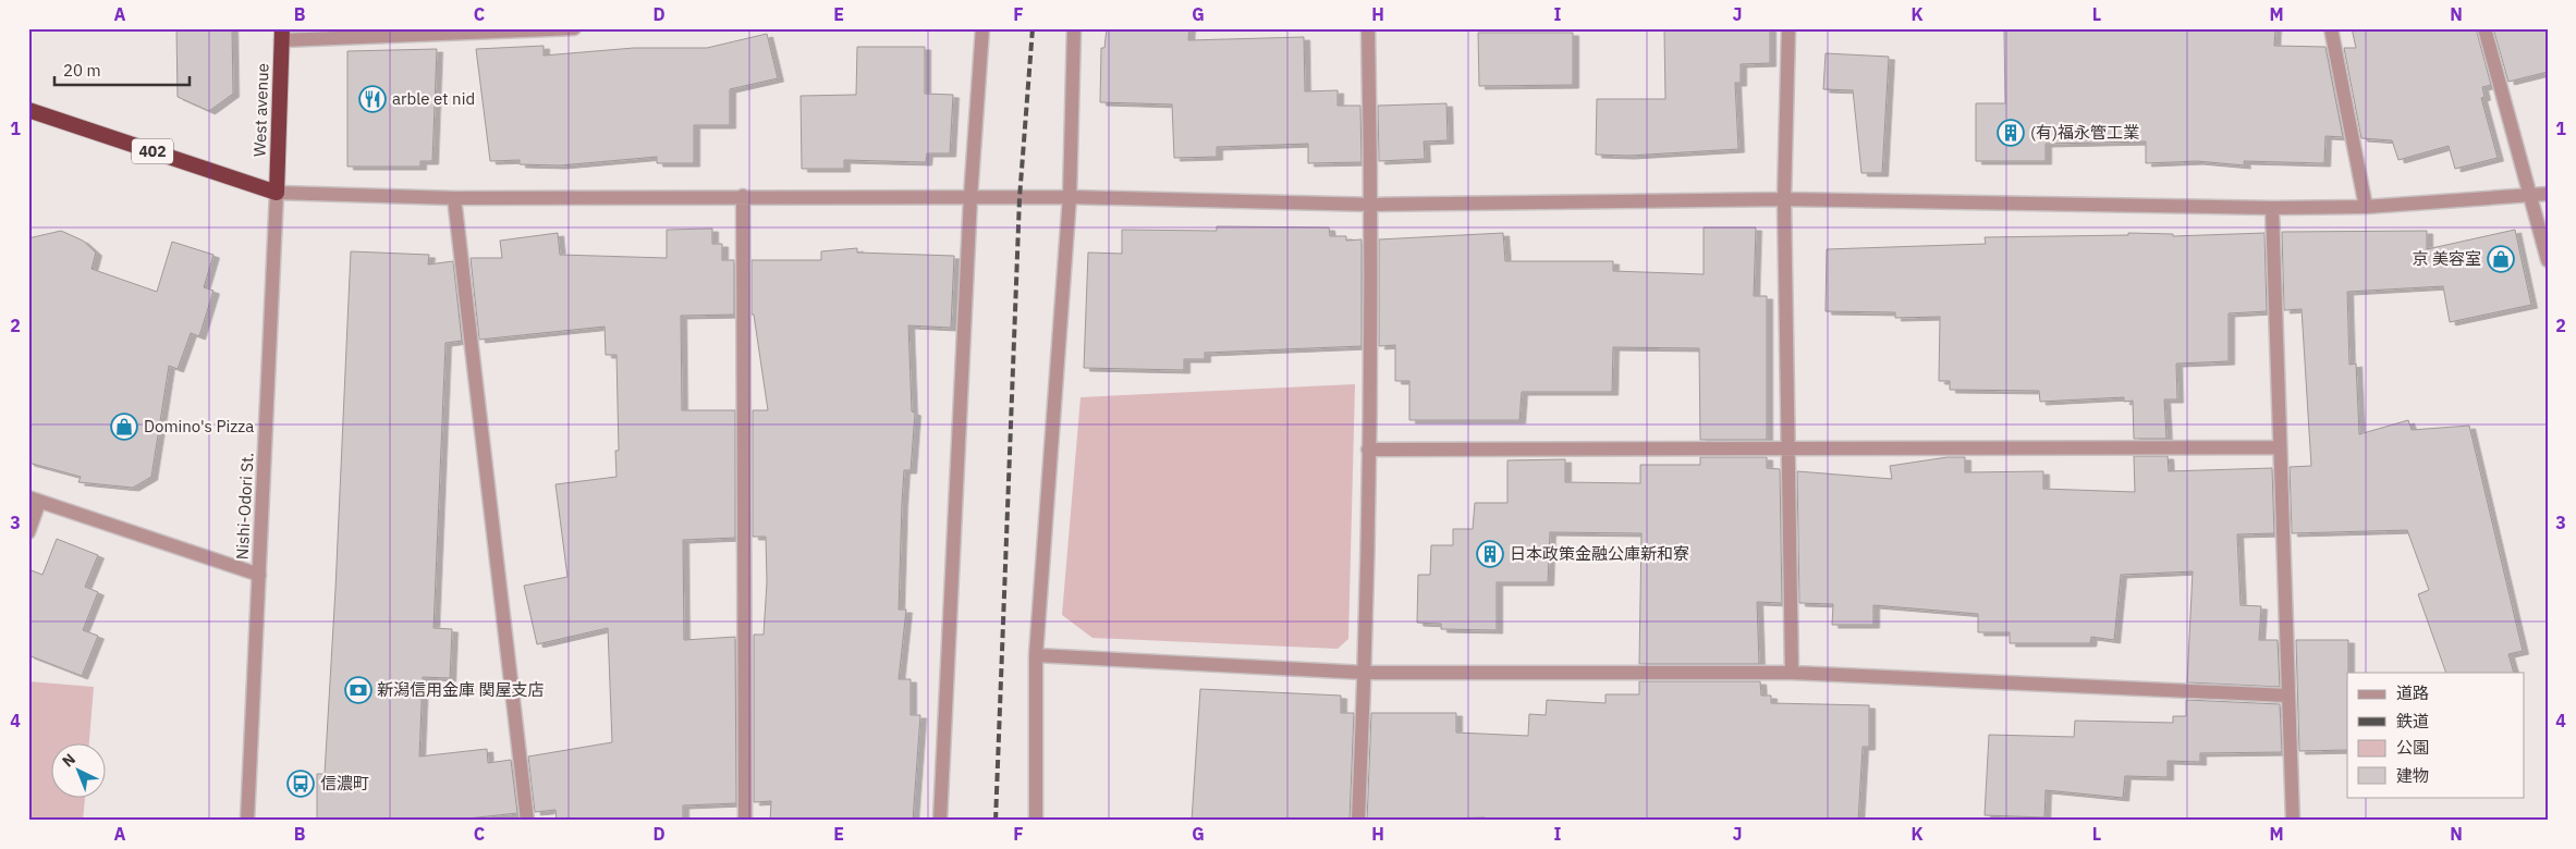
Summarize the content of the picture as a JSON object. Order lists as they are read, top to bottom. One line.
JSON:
{"streets":{"highway":["West avenue","402"],"street":["Nishi-Odori St."]},"crossings":[["West avenue","402"],["West avenue","Nishi-Odori St."],["402","Nishi-Odori St."]],"places":{"restaurant":["arble et nid"],"building":["(有)福永管工業","日本政策金融公庫新和寮"],"shop":["京 美容室","Domino's Pizza"],"bank":["新潟信用金庫 関屋支店"],"bus stop":["信濃町"]},"legend":["道路","鉄道","公園","建物"],"scale_bar":"20 m","north":"top left","grid":{"columns":["A","B","C","D","E","F","G","H","I","J","K","L","M","N"],"rows":["1","2","3","4"]}}
